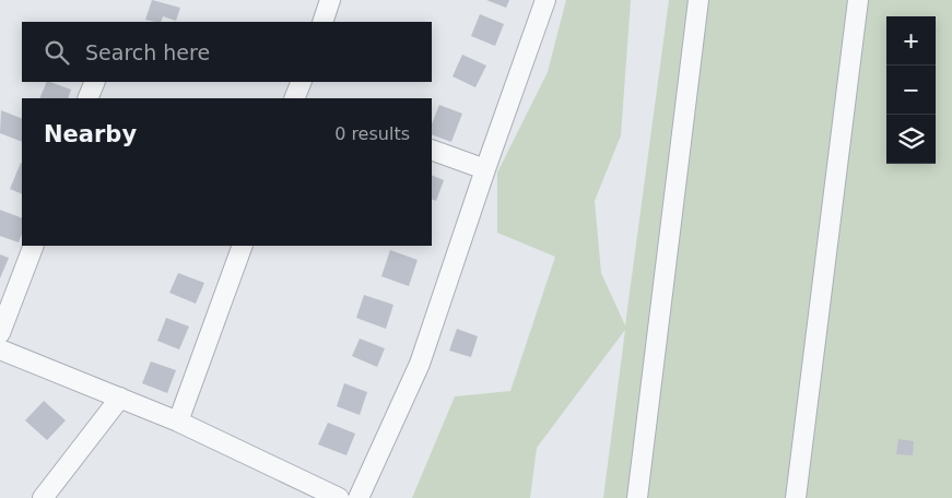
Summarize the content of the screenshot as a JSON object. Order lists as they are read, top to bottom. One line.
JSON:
{"page":{"map_buttons":["+","−"],"search":"Search here","heading":["Nearby","0 results"]}}
